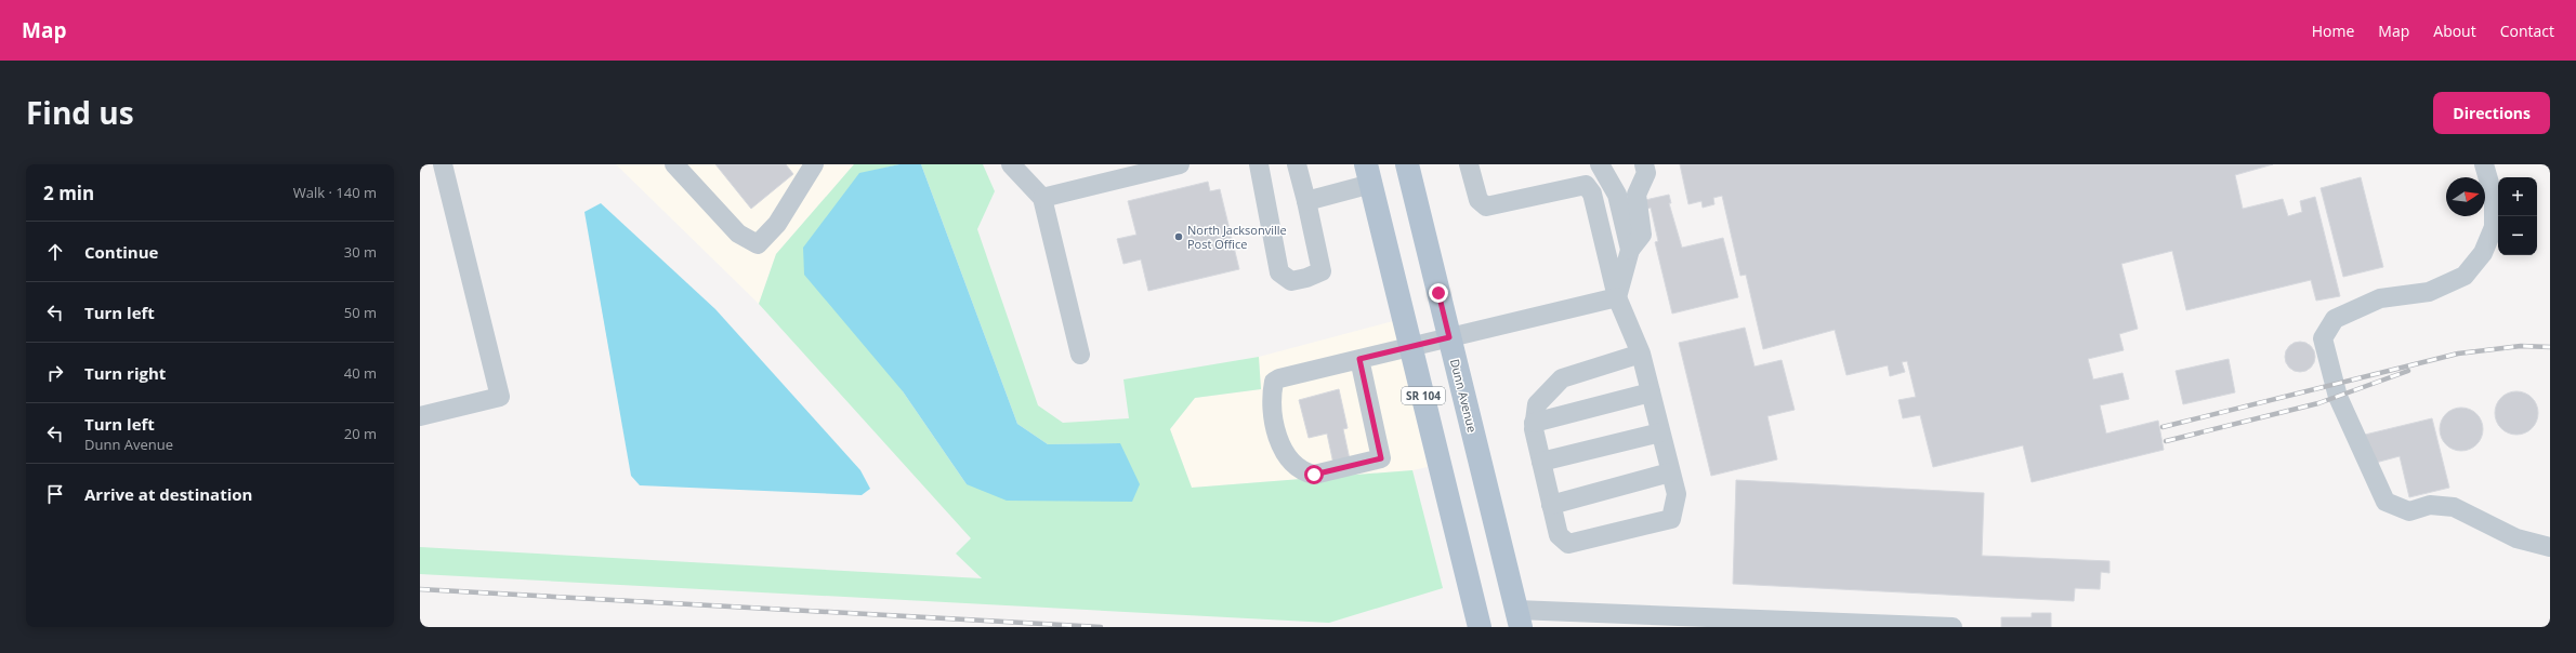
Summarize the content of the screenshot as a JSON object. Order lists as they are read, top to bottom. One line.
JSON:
{"streets":{"main road":["SR 104","Dunn Avenue"]},"places":["North Jacksonville Post Office"],"north":"right","page":{"header":"Map","nav":["Home","Map","About","Contact"],"title":"Find us","buttons":"Directions","heading":["2 min","Walk · 140 m"],"map_buttons":["+","−"],"list":[["Continue","30 m"],["Turn left","50 m"],["Turn right","40 m"],["Turn left","Dunn Avenue","20 m"],"Arrive at destination"]}}
